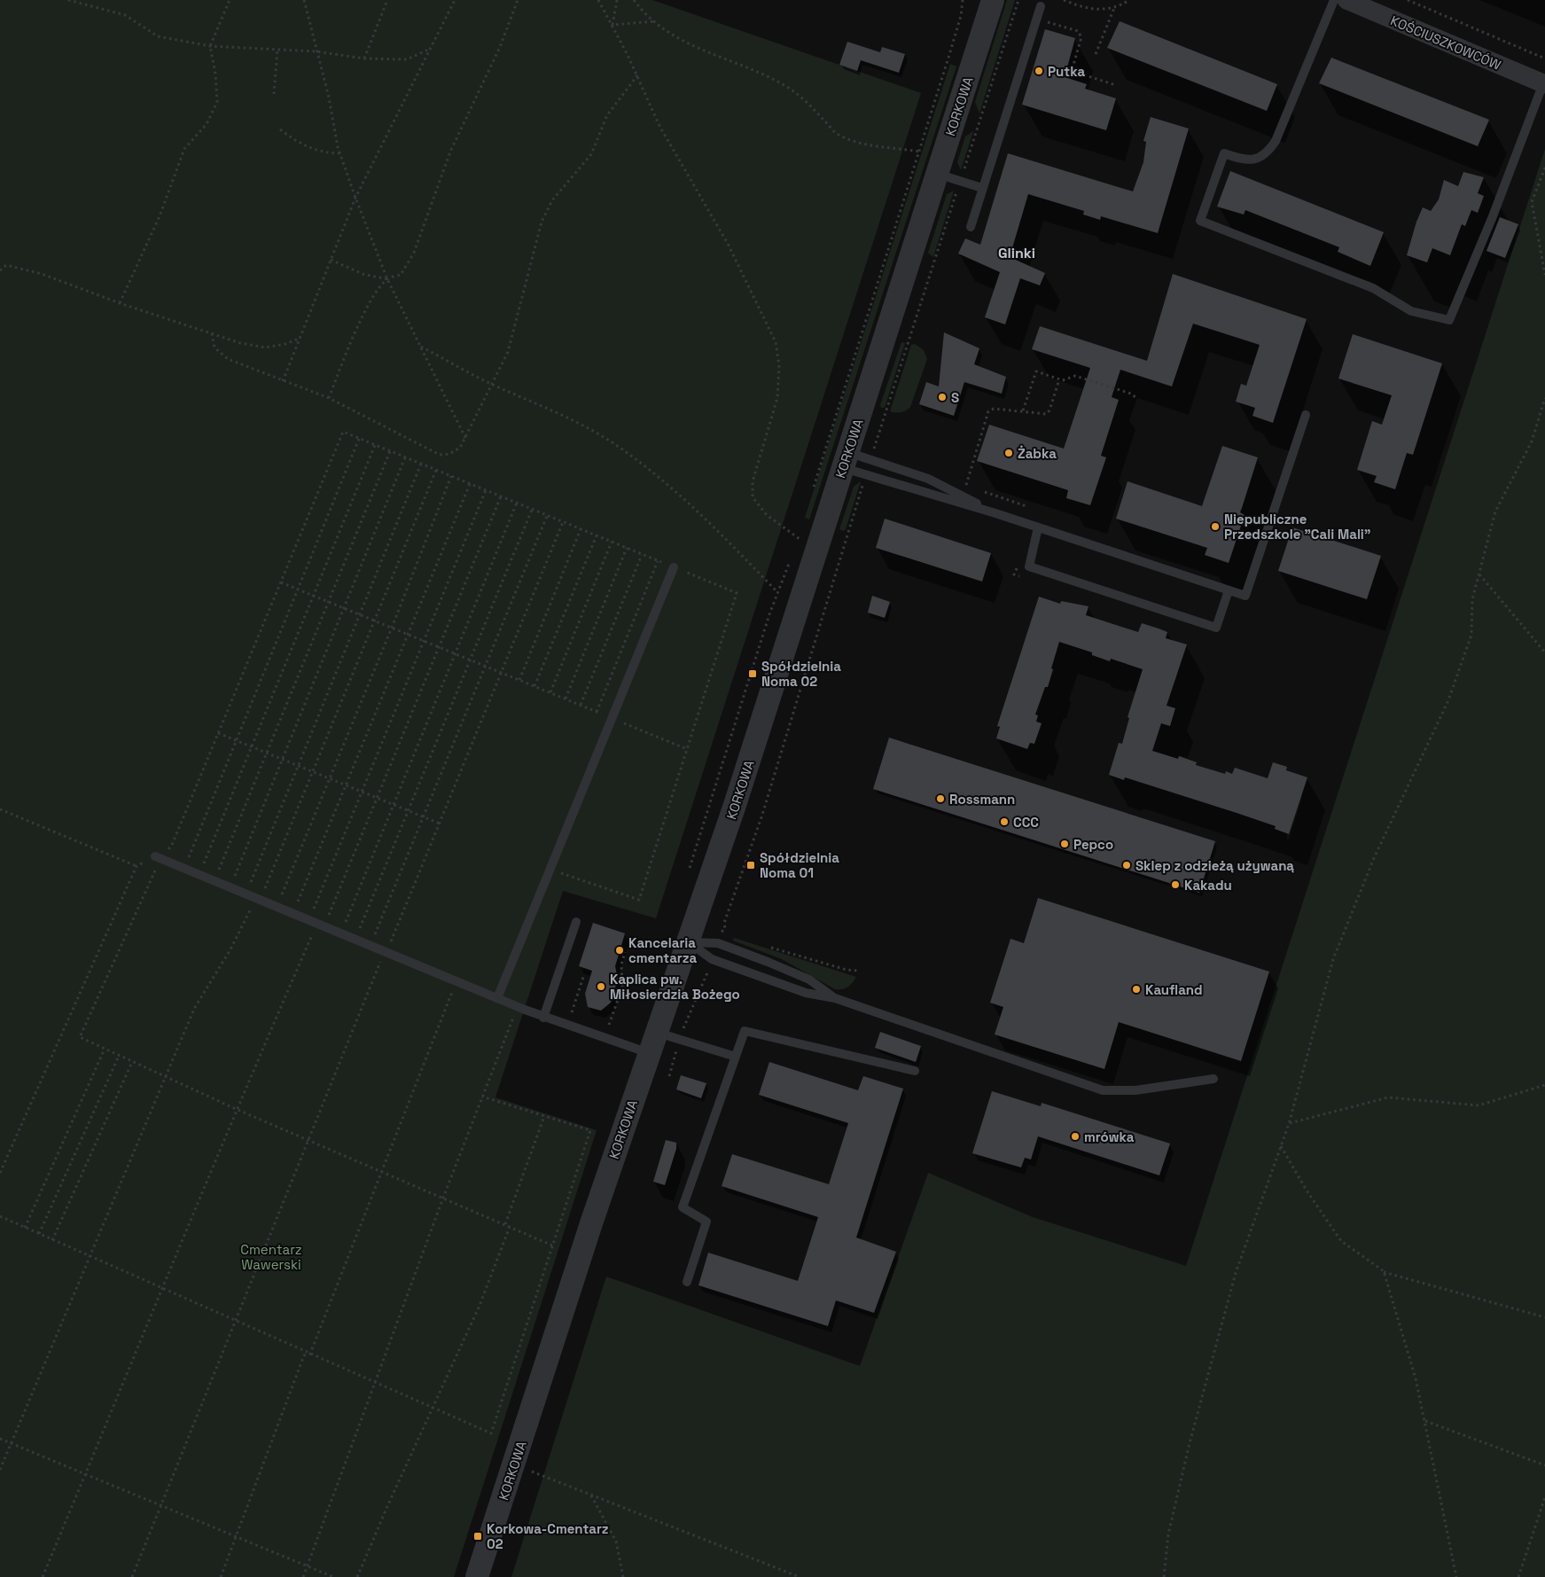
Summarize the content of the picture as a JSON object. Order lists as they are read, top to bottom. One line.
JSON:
{"streets":{"street":["KOŚCIUSZKOWCÓW","KORKOWA"]},"districts":["Glinki"],"parks":["Cmentarz Wawerski"],"places":{"other":["Putka","S","Żabka","Niepubliczne Przedszkole \"Cali Mali\"","Rossmann","CCC","Pepco","Sklep z odzieżą używaną","Kakadu","Kancelaria cmentarza","Kaplica pw. Miłosierdzia Bożego","Kaufland","mrówka"],"transit":["Spółdzielnia Noma 02","Spółdzielnia Noma 01","Korkowa-Cmentarz 02"]}}
